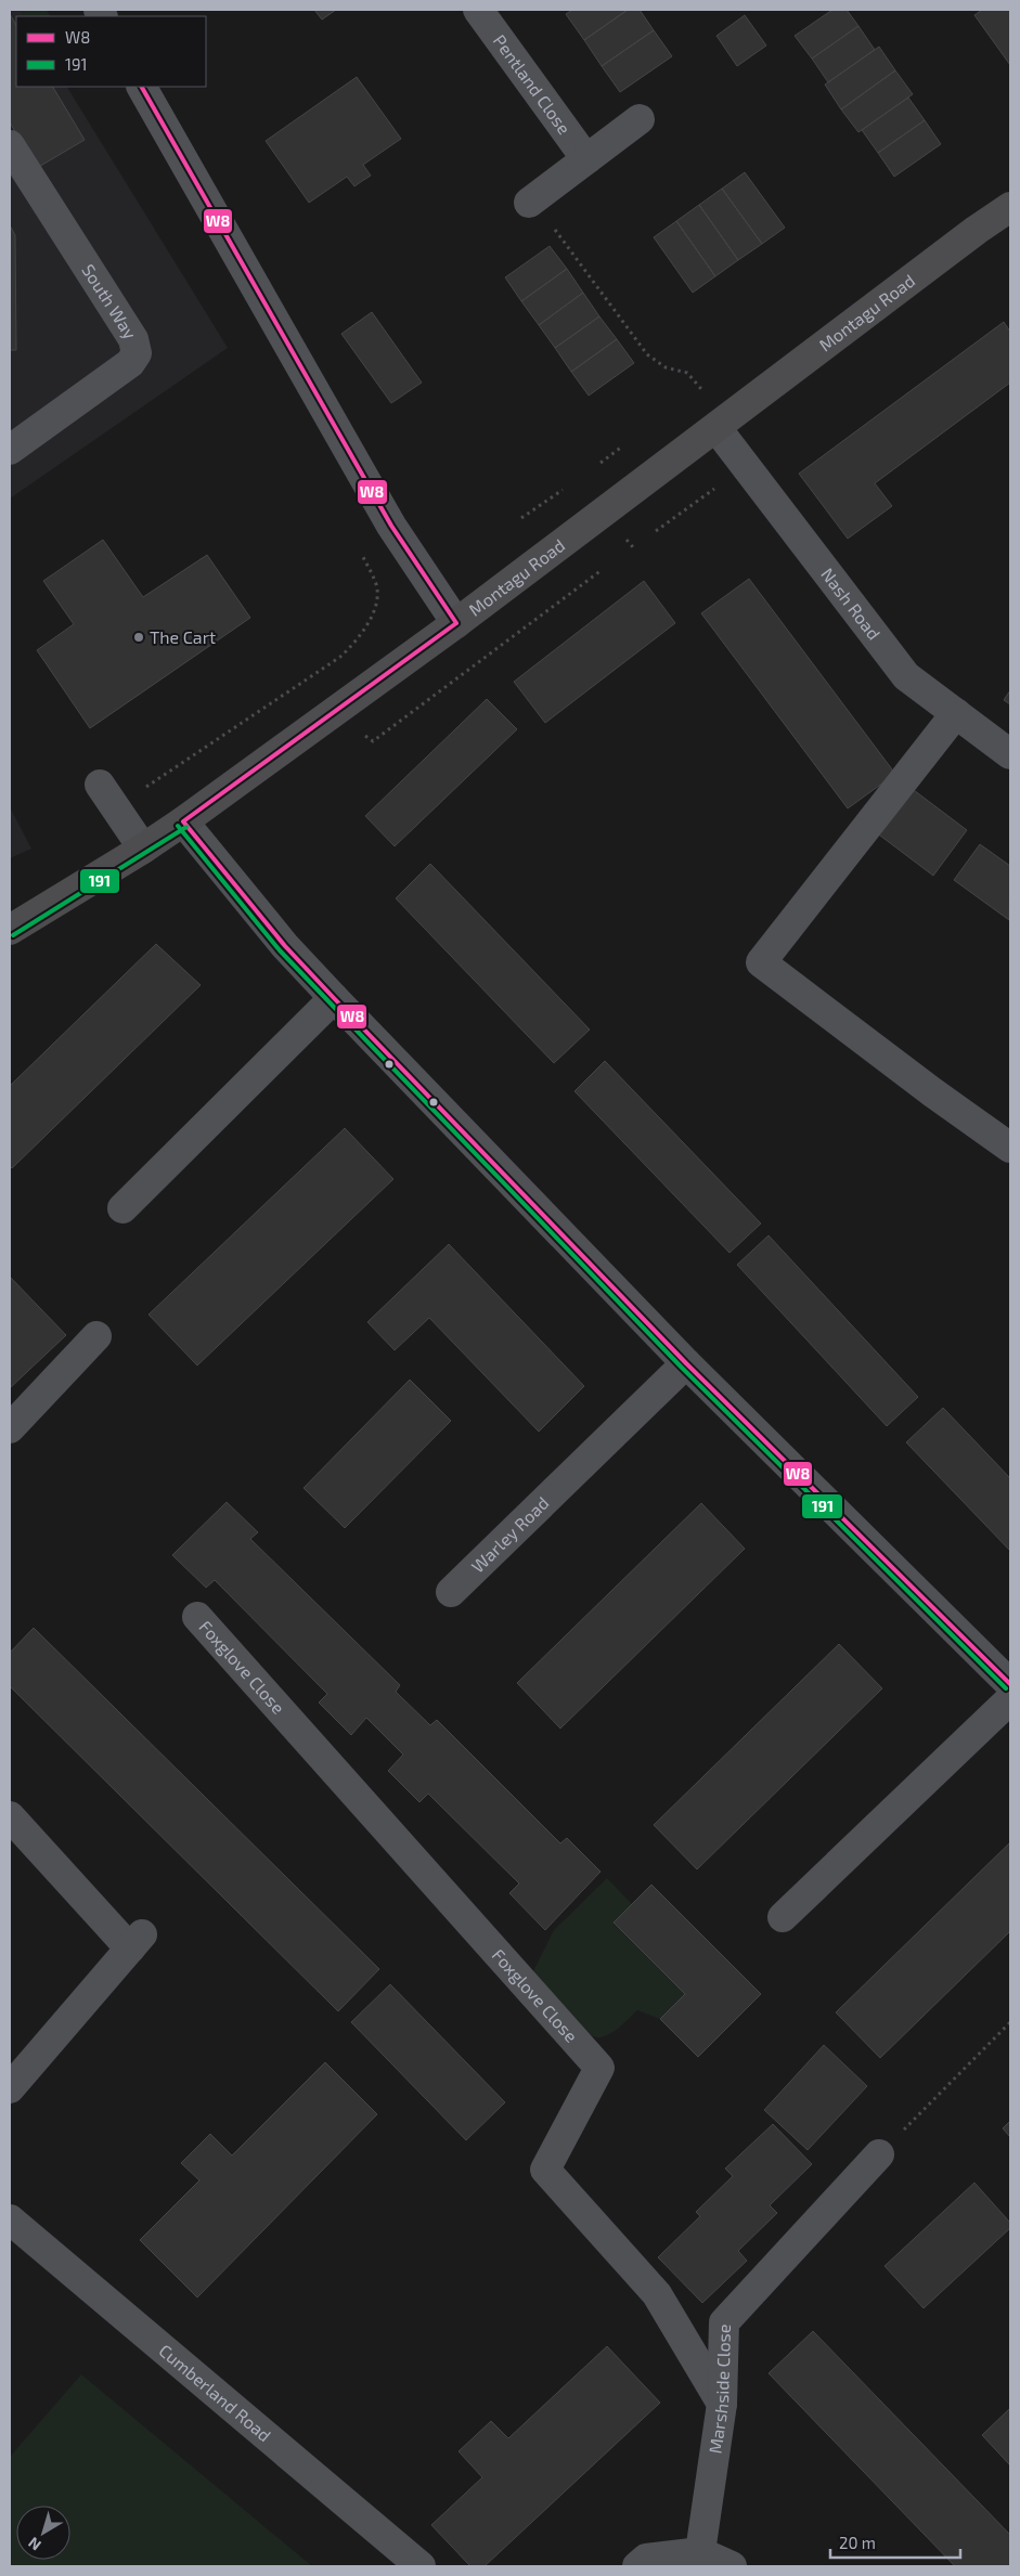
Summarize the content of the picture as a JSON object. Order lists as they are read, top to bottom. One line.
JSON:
{"streets":{"main road":["Montagu Road"],"street":["Pentland Close","South Way","Nash Road","Warley Road","Foxglove Close","Marshside Close","Cumberland Road"]},"crossings":[["Montagu Road","Nash Road"],["Foxglove Close","Marshside Close"]],"places":["The Cart"],"lines":["transit line W8","transit line 191"],"legend":["W8","191"],"scale_bar":"20 m","north":"bottom left"}
